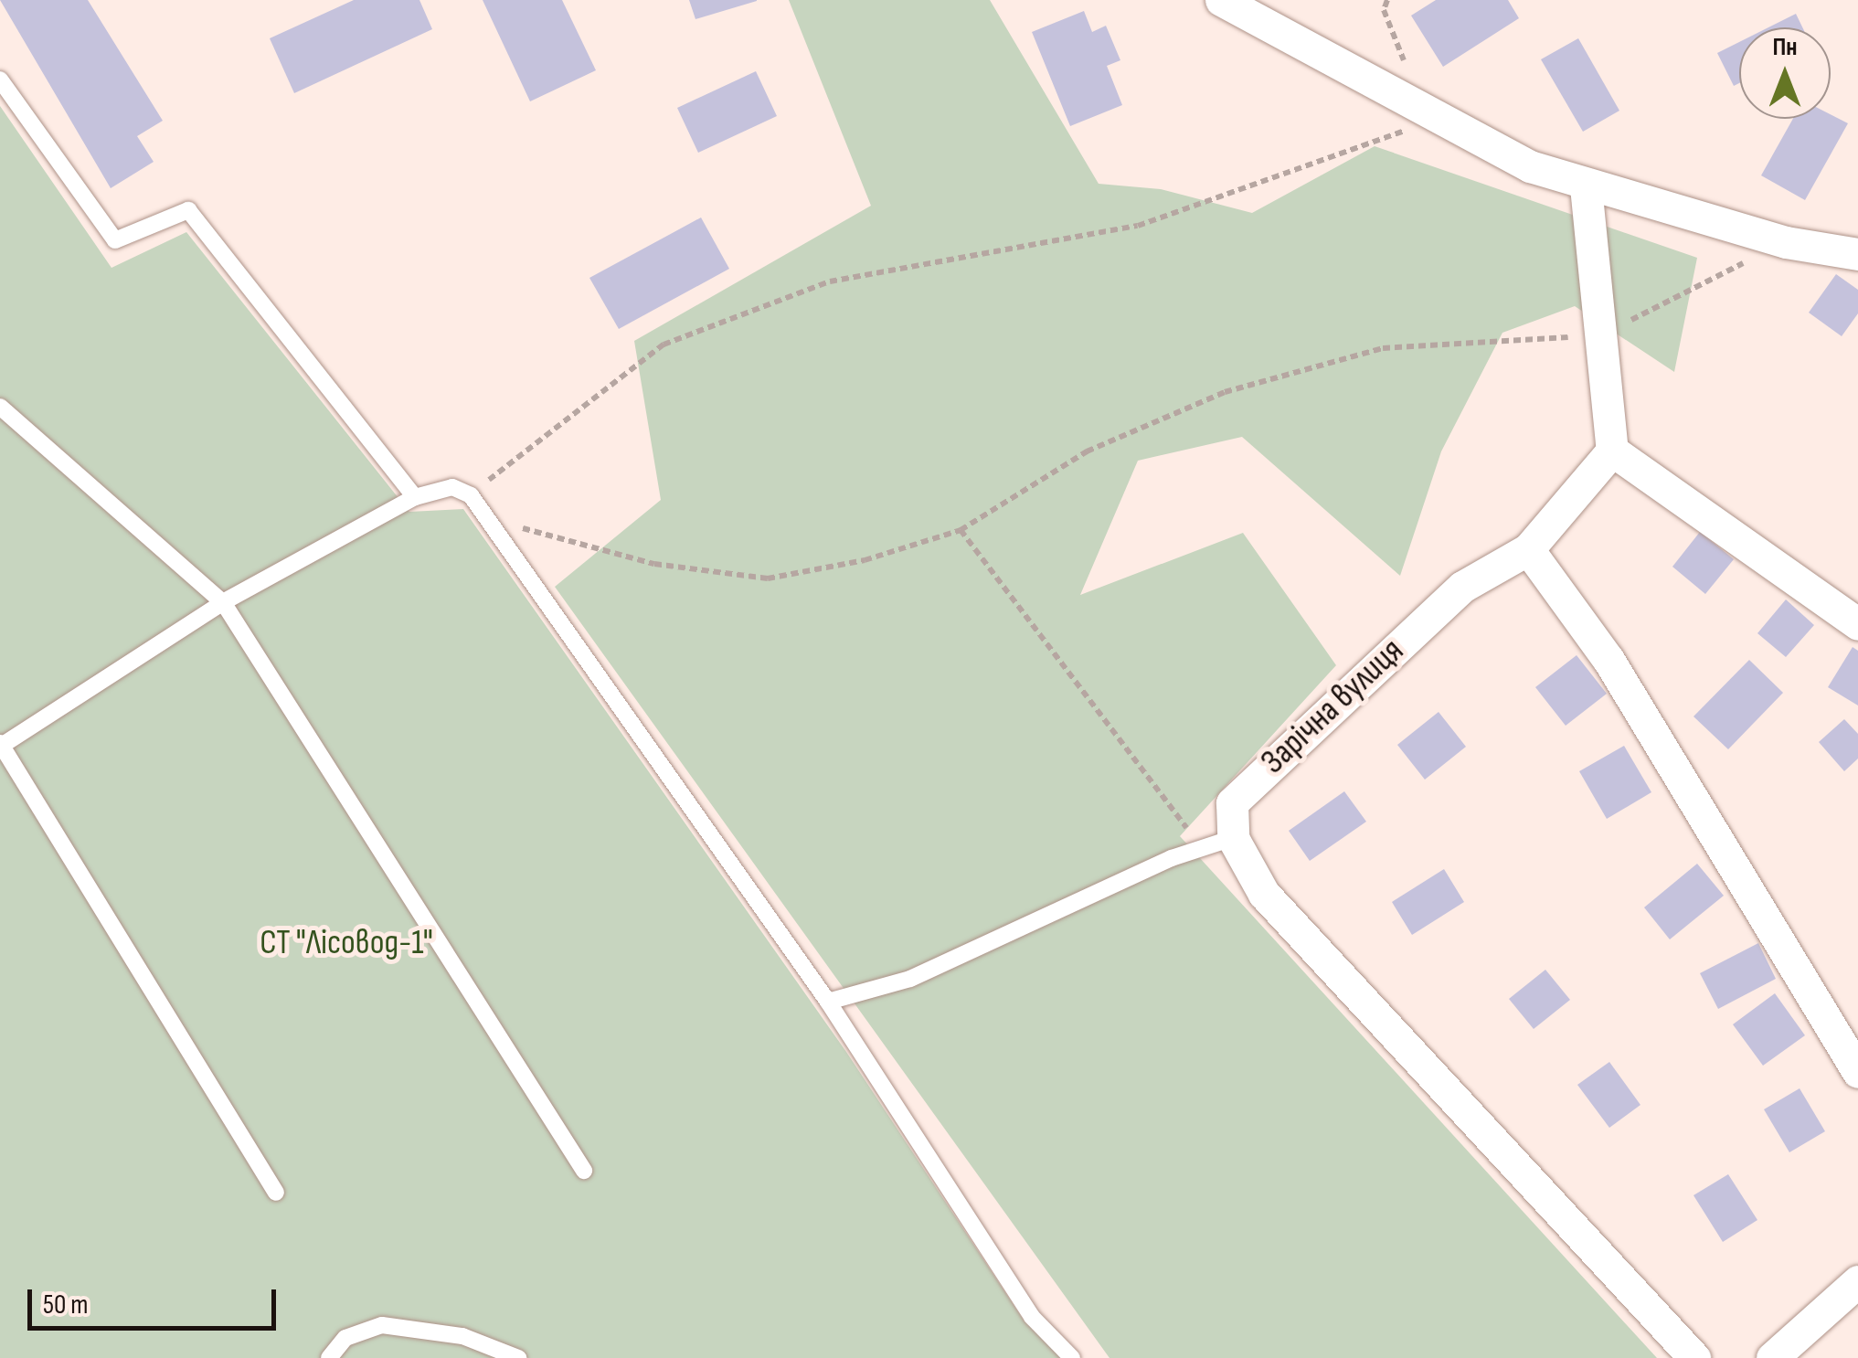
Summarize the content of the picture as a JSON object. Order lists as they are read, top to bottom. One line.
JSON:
{"streets":{"street":["Зарічна вулиця"]},"parks":["СТ \"Лісовод-1\""],"scale_bar":"50 m","north":"top"}
